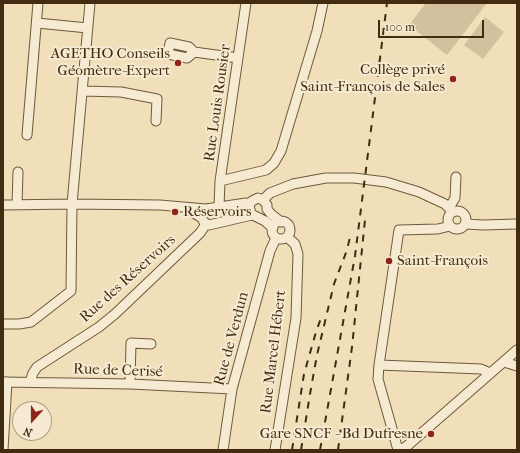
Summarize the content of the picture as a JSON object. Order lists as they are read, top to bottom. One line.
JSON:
{"streets":{"street":["Rue Louis Rousier","Rue des Réservoirs","Rue de Verdun","Rue Marcel Hébert","Rue de Cerisé"]},"crossings":[["Rue des Réservoirs","Rue de Cerisé"],["Rue de Verdun","Rue Marcel Hébert"],["Rue de Verdun","Rue de Cerisé"]],"places":["AGETHO Conseils Géomètre-Expert","Collège privé Saint-François de Sales","Réservoirs","Saint-François","Gare SNCF - Bd Dufresne"],"scale_bar":"100 m","north":"bottom"}
